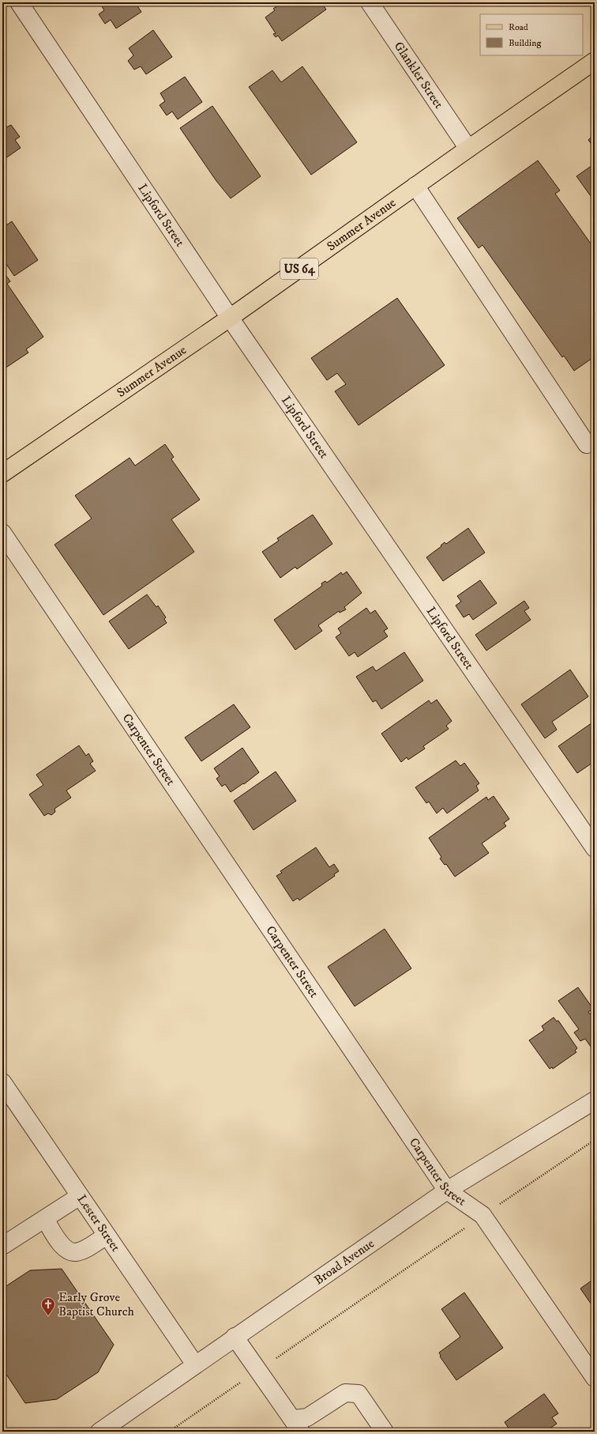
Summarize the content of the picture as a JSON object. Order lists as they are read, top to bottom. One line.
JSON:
{"streets":{"main road":["Summer Avenue","US 64"],"street":["Glankler Street","Lipford Street","Carpenter Street","Lester Street","Broad Avenue"]},"crossings":[["Glankler Street","Summer Avenue"],["Lipford Street","Summer Avenue"],["Carpenter Street","Broad Avenue"],["Lester Street","Broad Avenue"]],"places":{"church":["Early Grove Baptist Church"]},"legend":["Road","Building"]}
